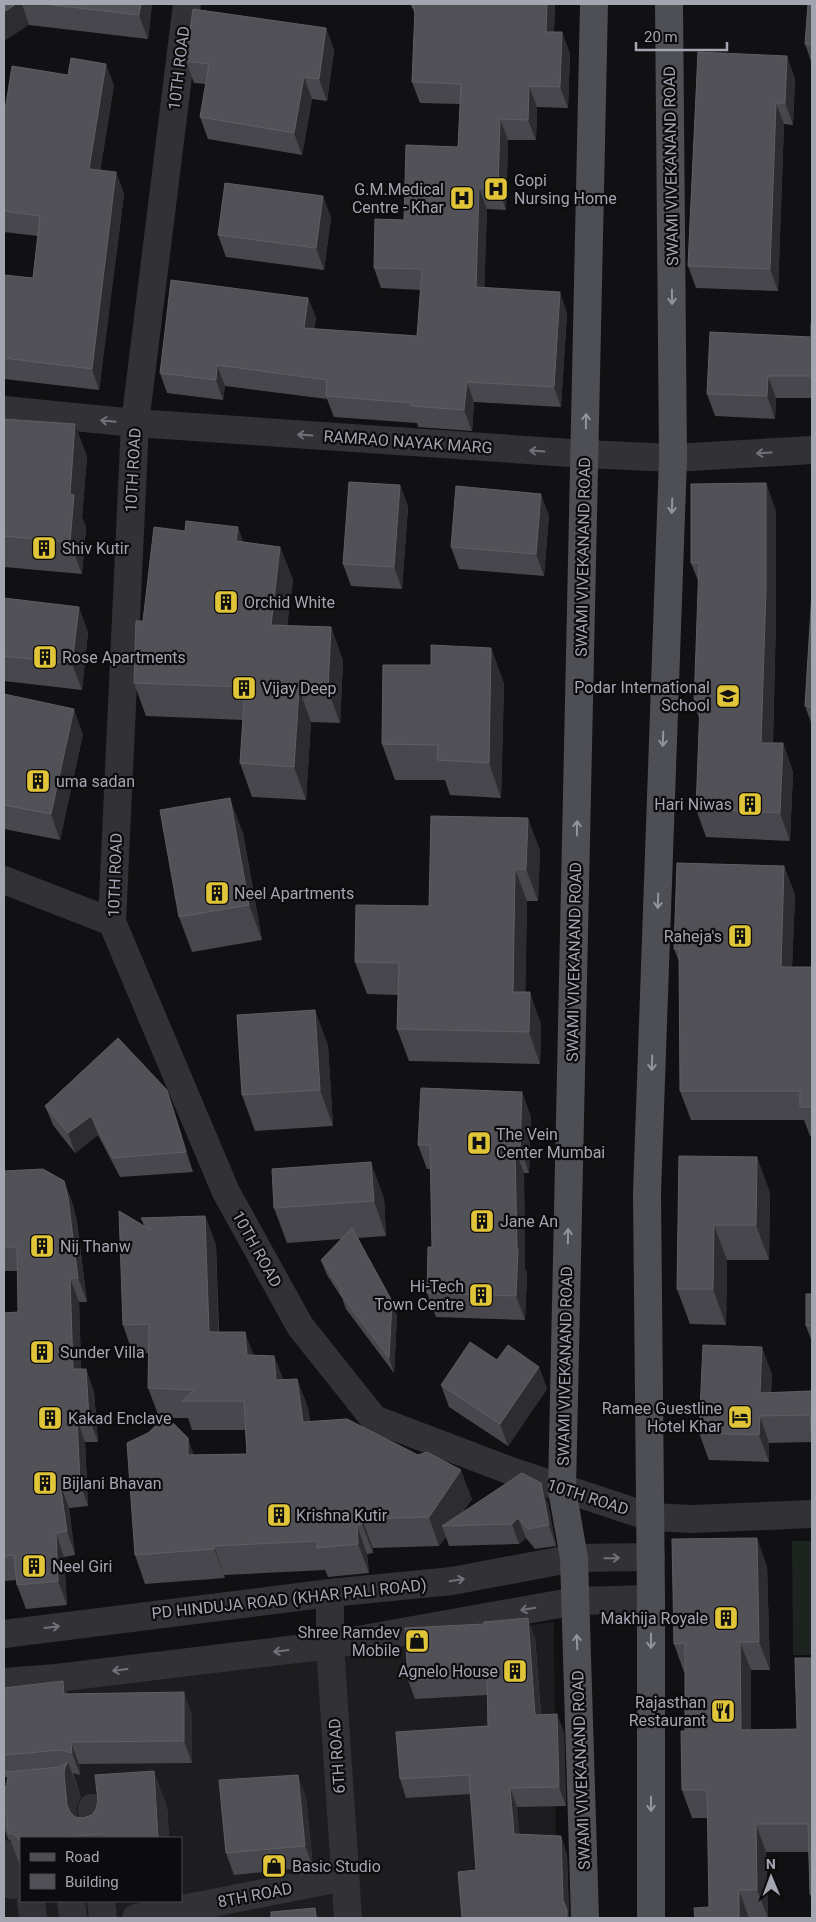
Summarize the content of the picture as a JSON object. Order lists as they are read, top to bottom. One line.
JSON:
{"streets":{"main road":["SWAMI VIVEKANAND ROAD"],"street":["10TH ROAD","RAMRAO NAYAK MARG","PD HINDUJA ROAD (KHAR PALI ROAD)","6TH ROAD","8TH ROAD"]},"crossings":[["10TH ROAD","SWAMI VIVEKANAND ROAD"],["10TH ROAD","RAMRAO NAYAK MARG"],["SWAMI VIVEKANAND ROAD","RAMRAO NAYAK MARG"],["SWAMI VIVEKANAND ROAD","PD HINDUJA ROAD (KHAR PALI ROAD)"],["PD HINDUJA ROAD (KHAR PALI ROAD)","6TH ROAD"],["6TH ROAD","8TH ROAD"]],"one_way":["RAMRAO NAYAK MARG"],"places":{"hospital":["Gopi Nursing Home","G.M.Medical Centre - Khar","The Vein Center Mumbai"],"building":["Shiv Kutir","Orchid White","Rose Apartments","Vijay Deep","uma sadan","Hari Niwas","Neel Apartments","Raheja's","Jane An","Nij Thanw","Hi-Tech Town Centre","Sunder Villa","Kakad Enclave","Bijlani Bhavan","Krishna Kutir","Neel Giri","Makhija Royale","Agnelo House"],"school or university":["Podar International School"],"hotel":["Ramee Guestline Hotel Khar"],"shop":["Shree Ramdev Mobile","Basic Studio"],"restaurant":["Rajasthan Restaurant"]},"legend":["Road","Building"],"scale_bar":"20 m","north":"top"}
